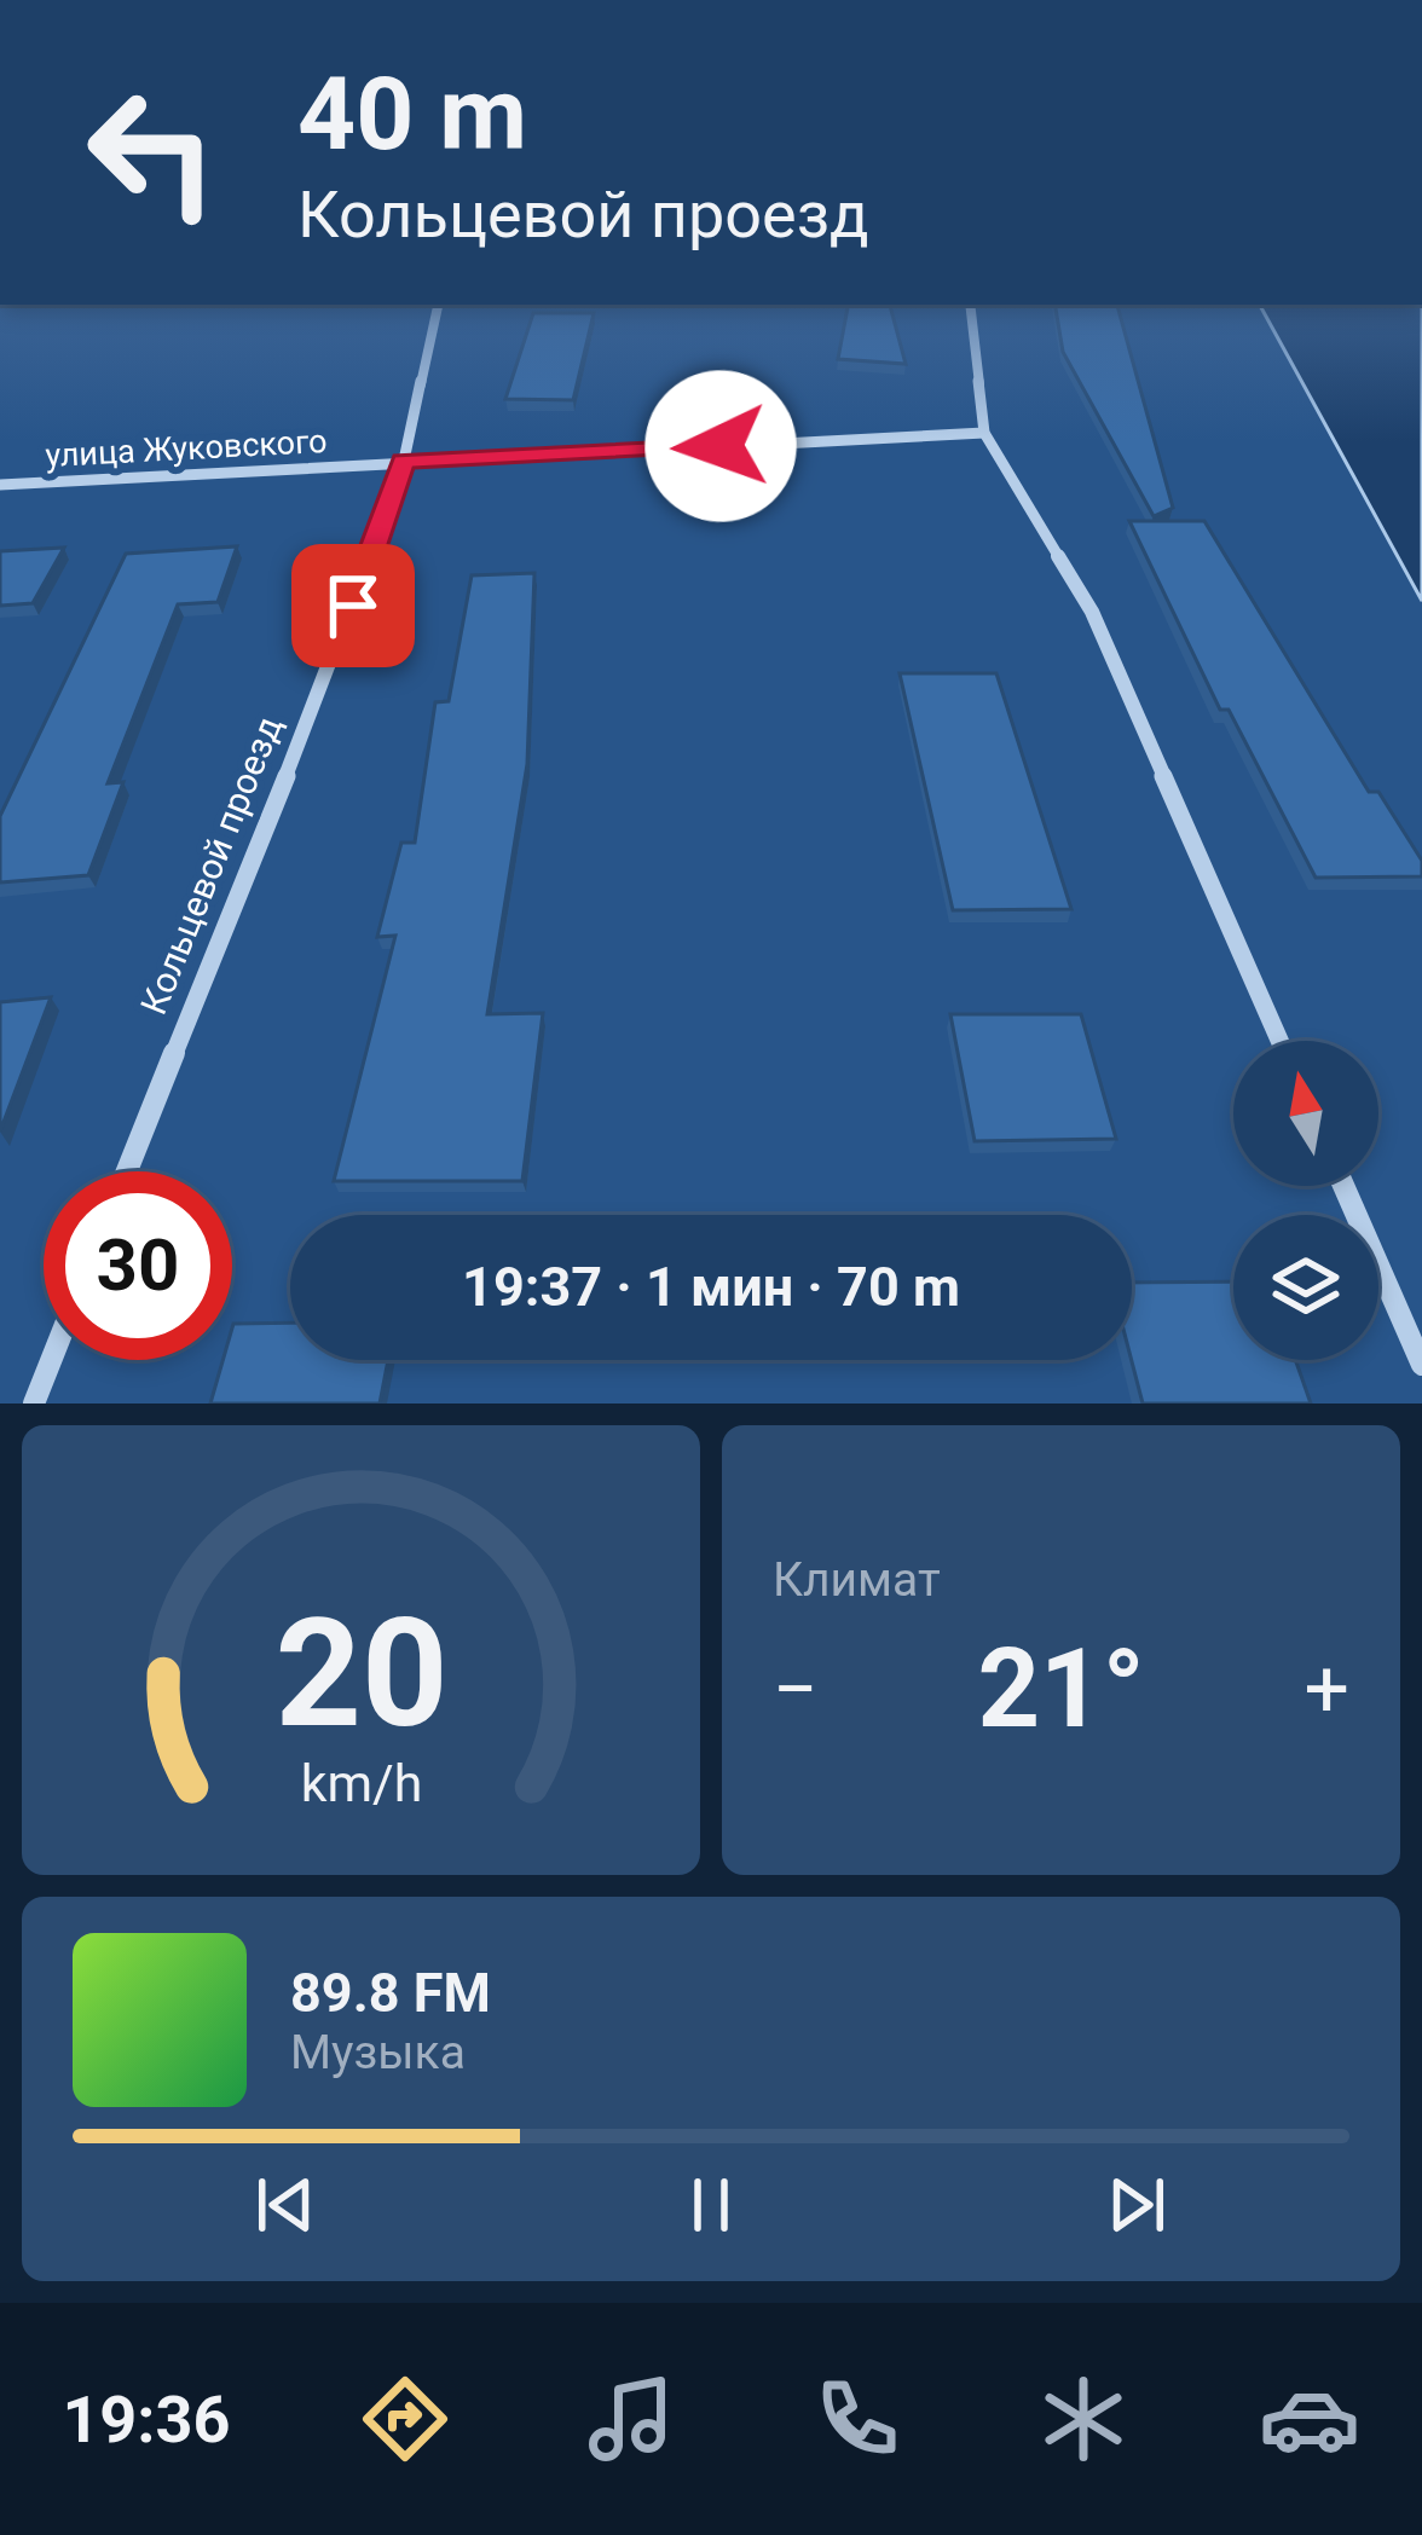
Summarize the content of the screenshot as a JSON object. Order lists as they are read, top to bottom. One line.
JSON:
{"streets":{"street":["улица Жуковского","Кольцевой проезд"]},"crossings":[["улица Жуковского","Кольцевой проезд"]],"north":"top","page":{"turn":["40 m","Кольцевой проезд"],"limit":"30","trip":"19:37 · 1 мин · 70 m","tile":"Климат","heat":["−","21°","+"],"song":["89.8 FM","Музыка"],"tabs":"19:36","gauge":["20","km/h"]}}
